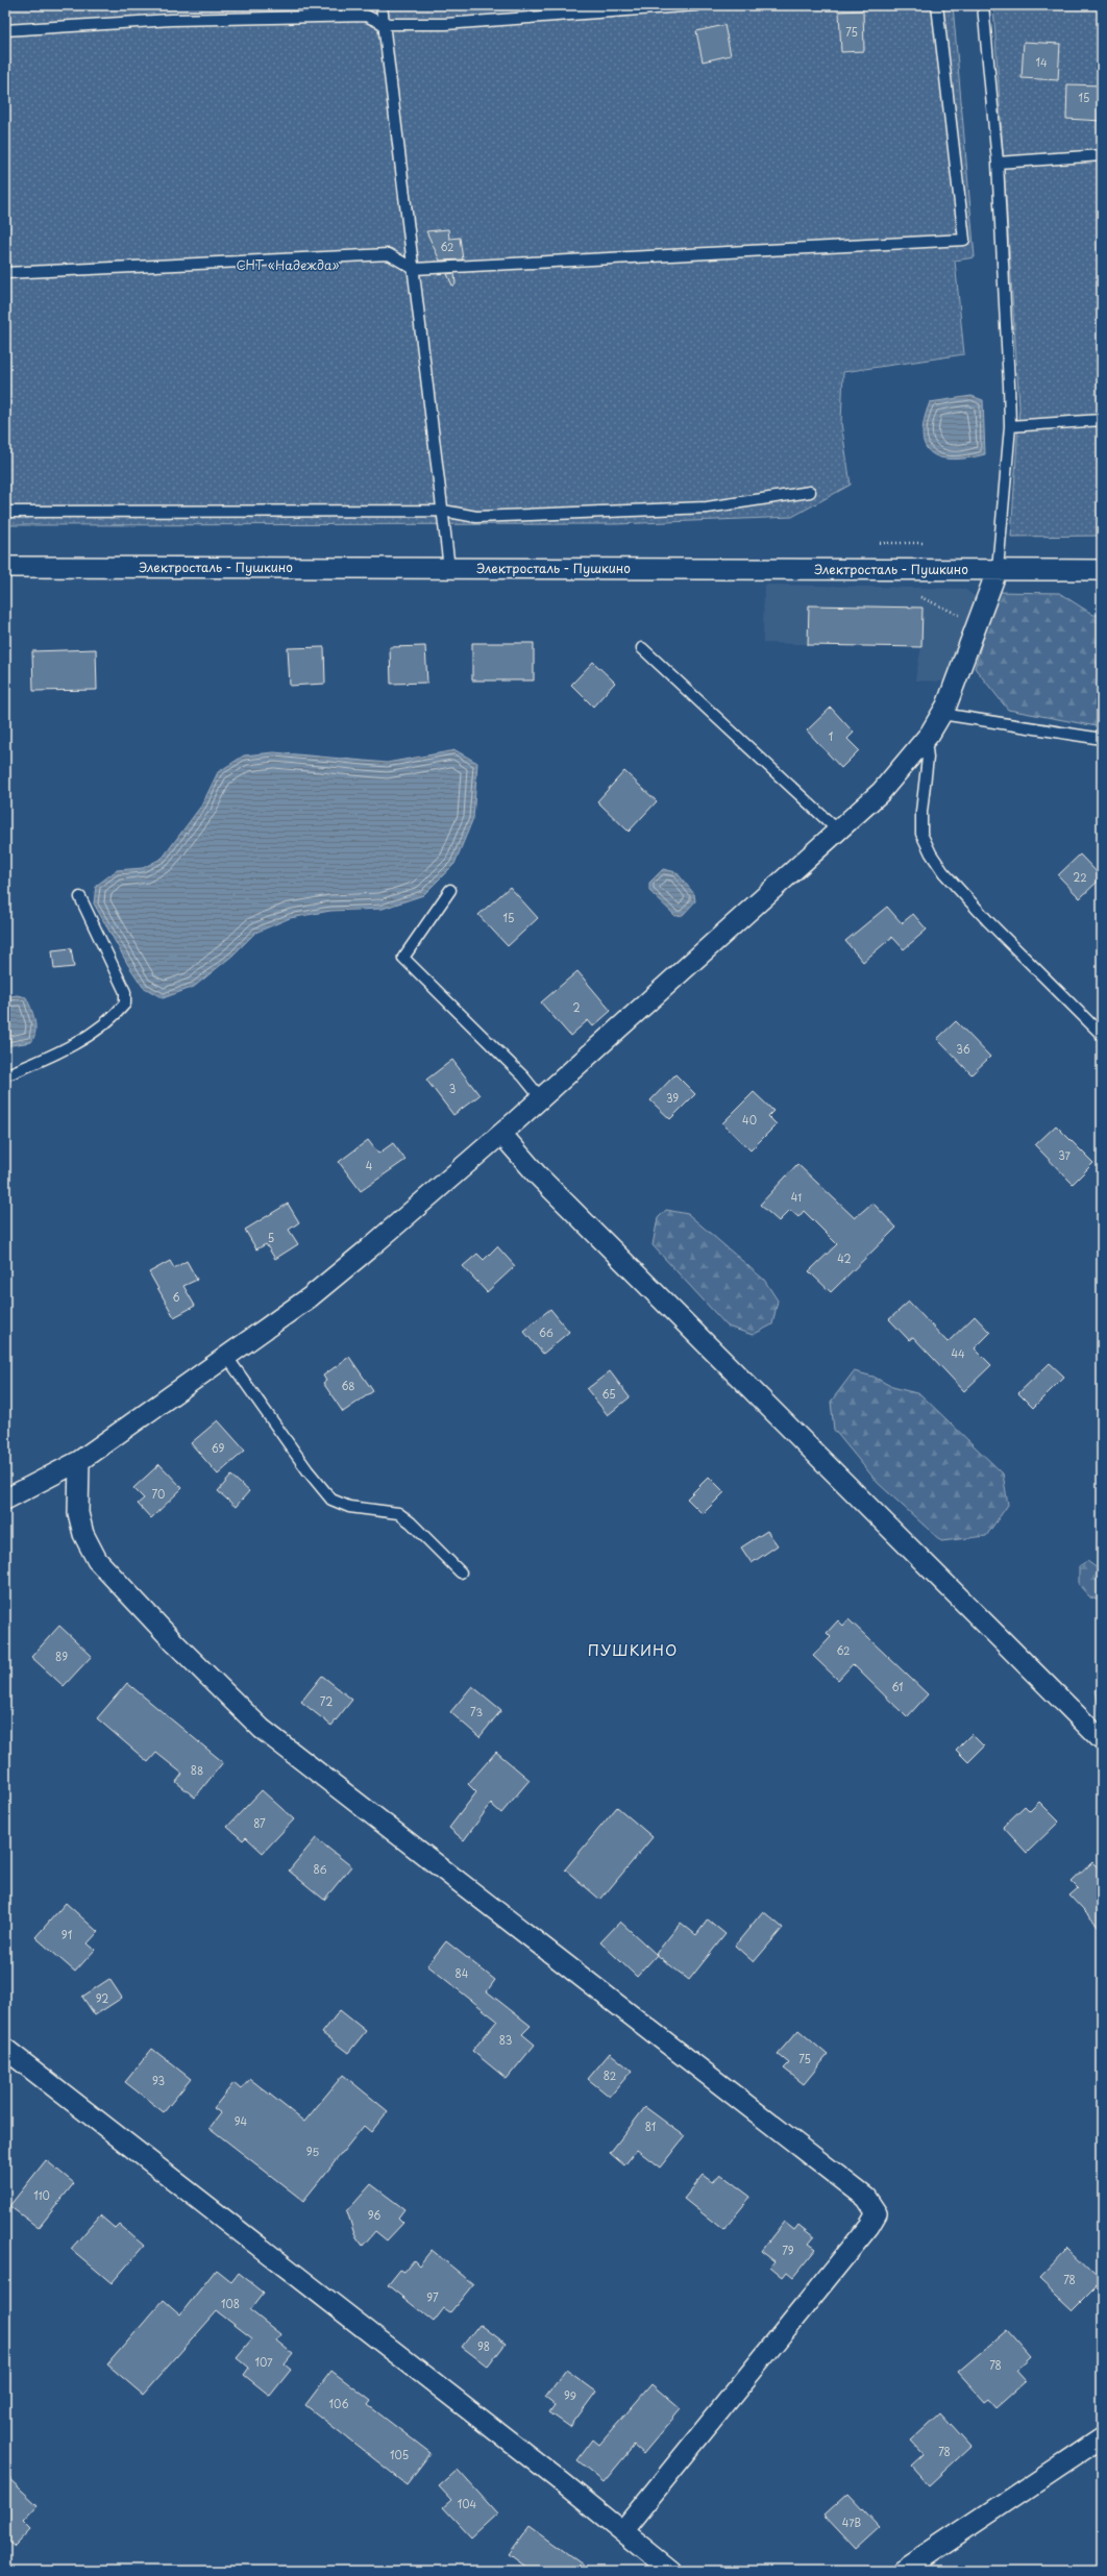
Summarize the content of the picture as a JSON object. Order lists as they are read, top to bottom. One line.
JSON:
{"streets":{"street":["Электросталь - Пушкино"]},"districts":["ПУШКИНО"],"parks":["СНТ «Надежда»"],"house_numbers":["75","14","15","62","1","22","15","2","36","3","39","40","37","4","41","5","42","6","66","44","68","65","69","70","62","89","61","72","73","88","87","86","91","84","92","83","75","82","93","94","81","95","110","96","79","78","97","108","98","107","78","99","106","78","105","104","47В"]}
